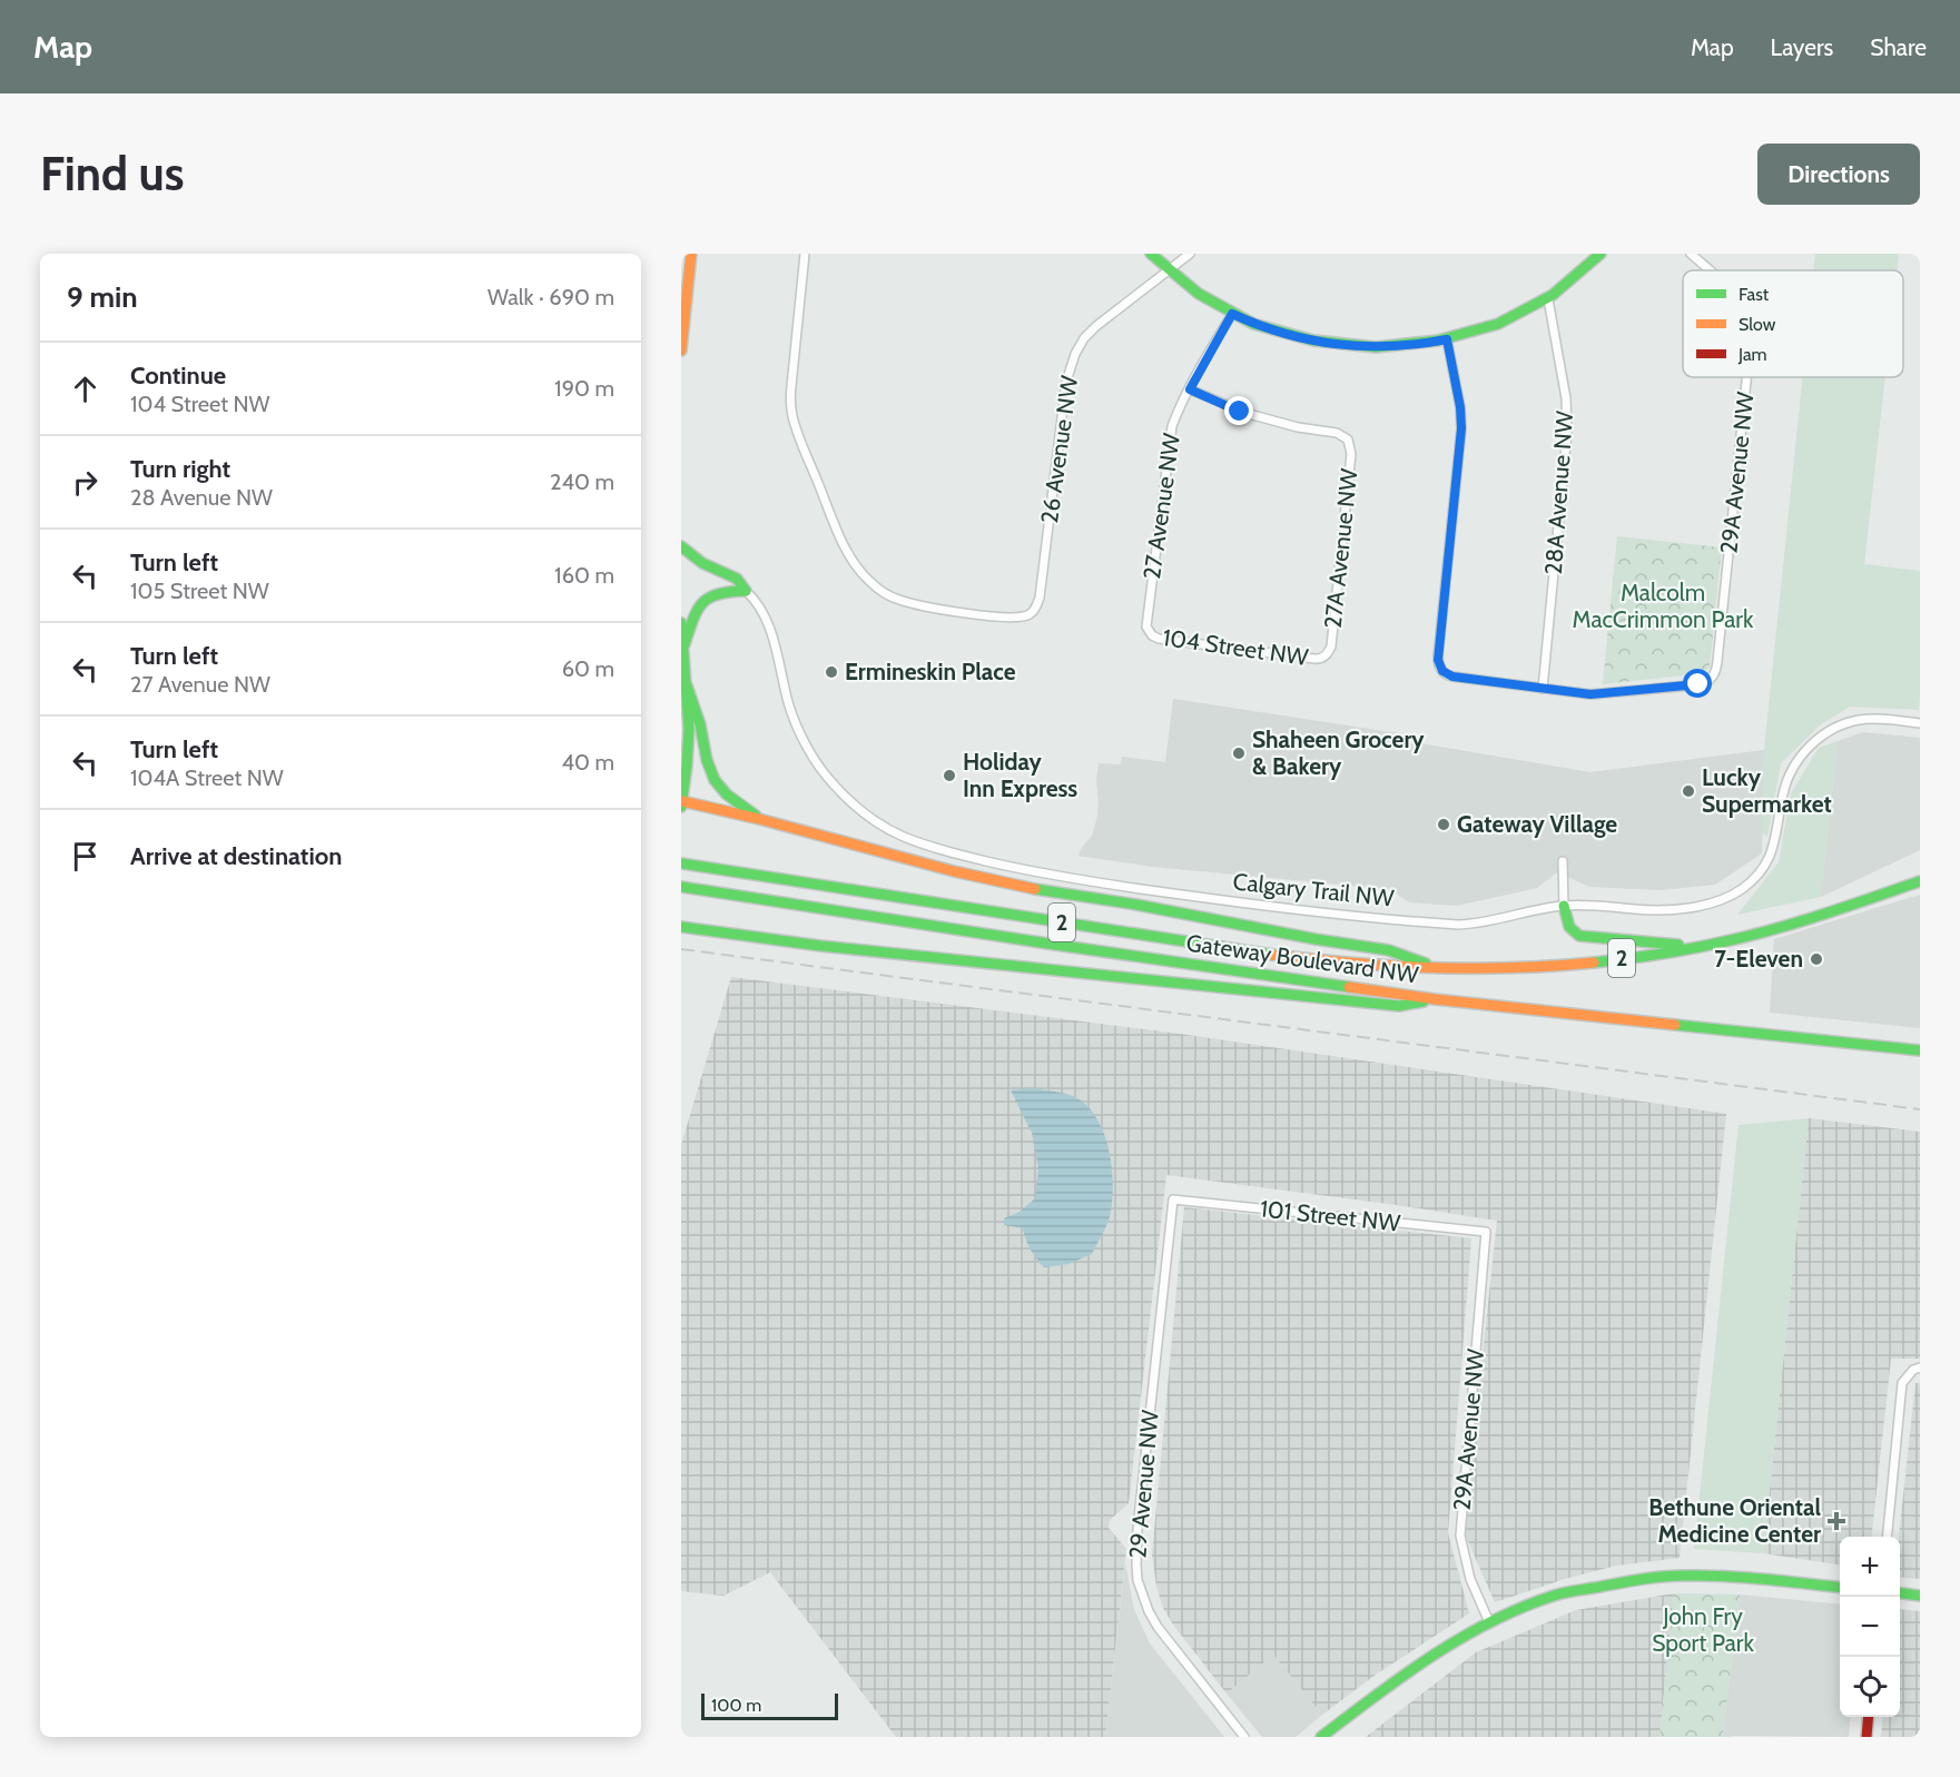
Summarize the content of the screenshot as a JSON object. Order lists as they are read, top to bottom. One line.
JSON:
{"streets":{"main road":["2","Gateway Boulevard NW"],"street":["26 Avenue NW","29A Avenue NW","28A Avenue NW","27 Avenue NW","27A Avenue NW","104 Street NW","Calgary Trail NW","101 Street NW","29 Avenue NW"]},"crossings":[["29A Avenue NW","28A Avenue NW"],["29A Avenue NW","101 Street NW"],["27 Avenue NW","27A Avenue NW"],["27 Avenue NW","104 Street NW"],["27A Avenue NW","104 Street NW"],["101 Street NW","29 Avenue NW"]],"parks":["Malcolm MacCrimmon Park","John Fry Sport Park"],"places":{"other":["Ermineskin Place","Shaheen Grocery & Bakery","Holiday Inn Express","Lucky Supermarket","Gateway Village","7-Eleven"],"health":["Bethune Oriental Medicine Center"]},"legend":["Fast","Slow","Jam"],"scale_bar":"100 m","page":{"header":"Map","nav":["Map","Layers","Share"],"buttons":"Directions","title":"Find us","heading":["9 min","Walk · 690 m"],"list":[["Continue","104 Street NW","190 m"],["Turn right","28 Avenue NW","240 m"],["Turn left","105 Street NW","160 m"],["Turn left","27 Avenue NW","60 m"],["Turn left","104A Street NW","40 m"],"Arrive at destination"],"map_buttons":["+","−"],"scale":"100 m"}}
